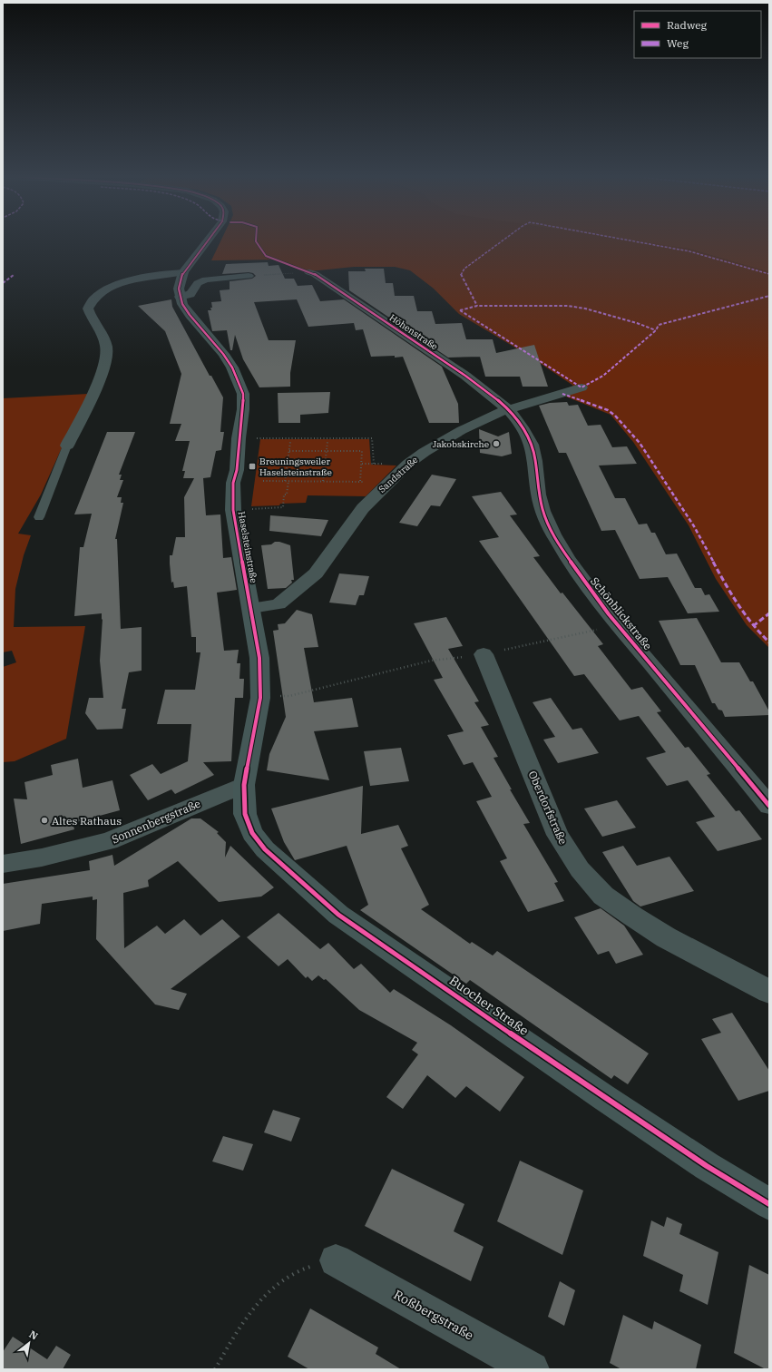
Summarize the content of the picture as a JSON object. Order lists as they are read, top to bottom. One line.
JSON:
{"streets":{"street":["Höhenstraße","Sandstraße","Haselsteinstraße","Schönblickstraße","Oberdorfstraße","Sonnenbergstraße","Buocher Straße","Roßbergstraße"]},"crossings":[["Höhenstraße","Sandstraße"],["Höhenstraße","Schönblickstraße"],["Sandstraße","Haselsteinstraße"],["Sandstraße","Schönblickstraße"],["Haselsteinstraße","Sonnenbergstraße"],["Haselsteinstraße","Buocher Straße"],["Sonnenbergstraße","Buocher Straße"]],"places":{"other":["Jakobskirche","Altes Rathaus"],"transit":["Breuningsweiler Haselsteinstraße"]},"legend":["Radweg","Weg"],"north":"top right"}
